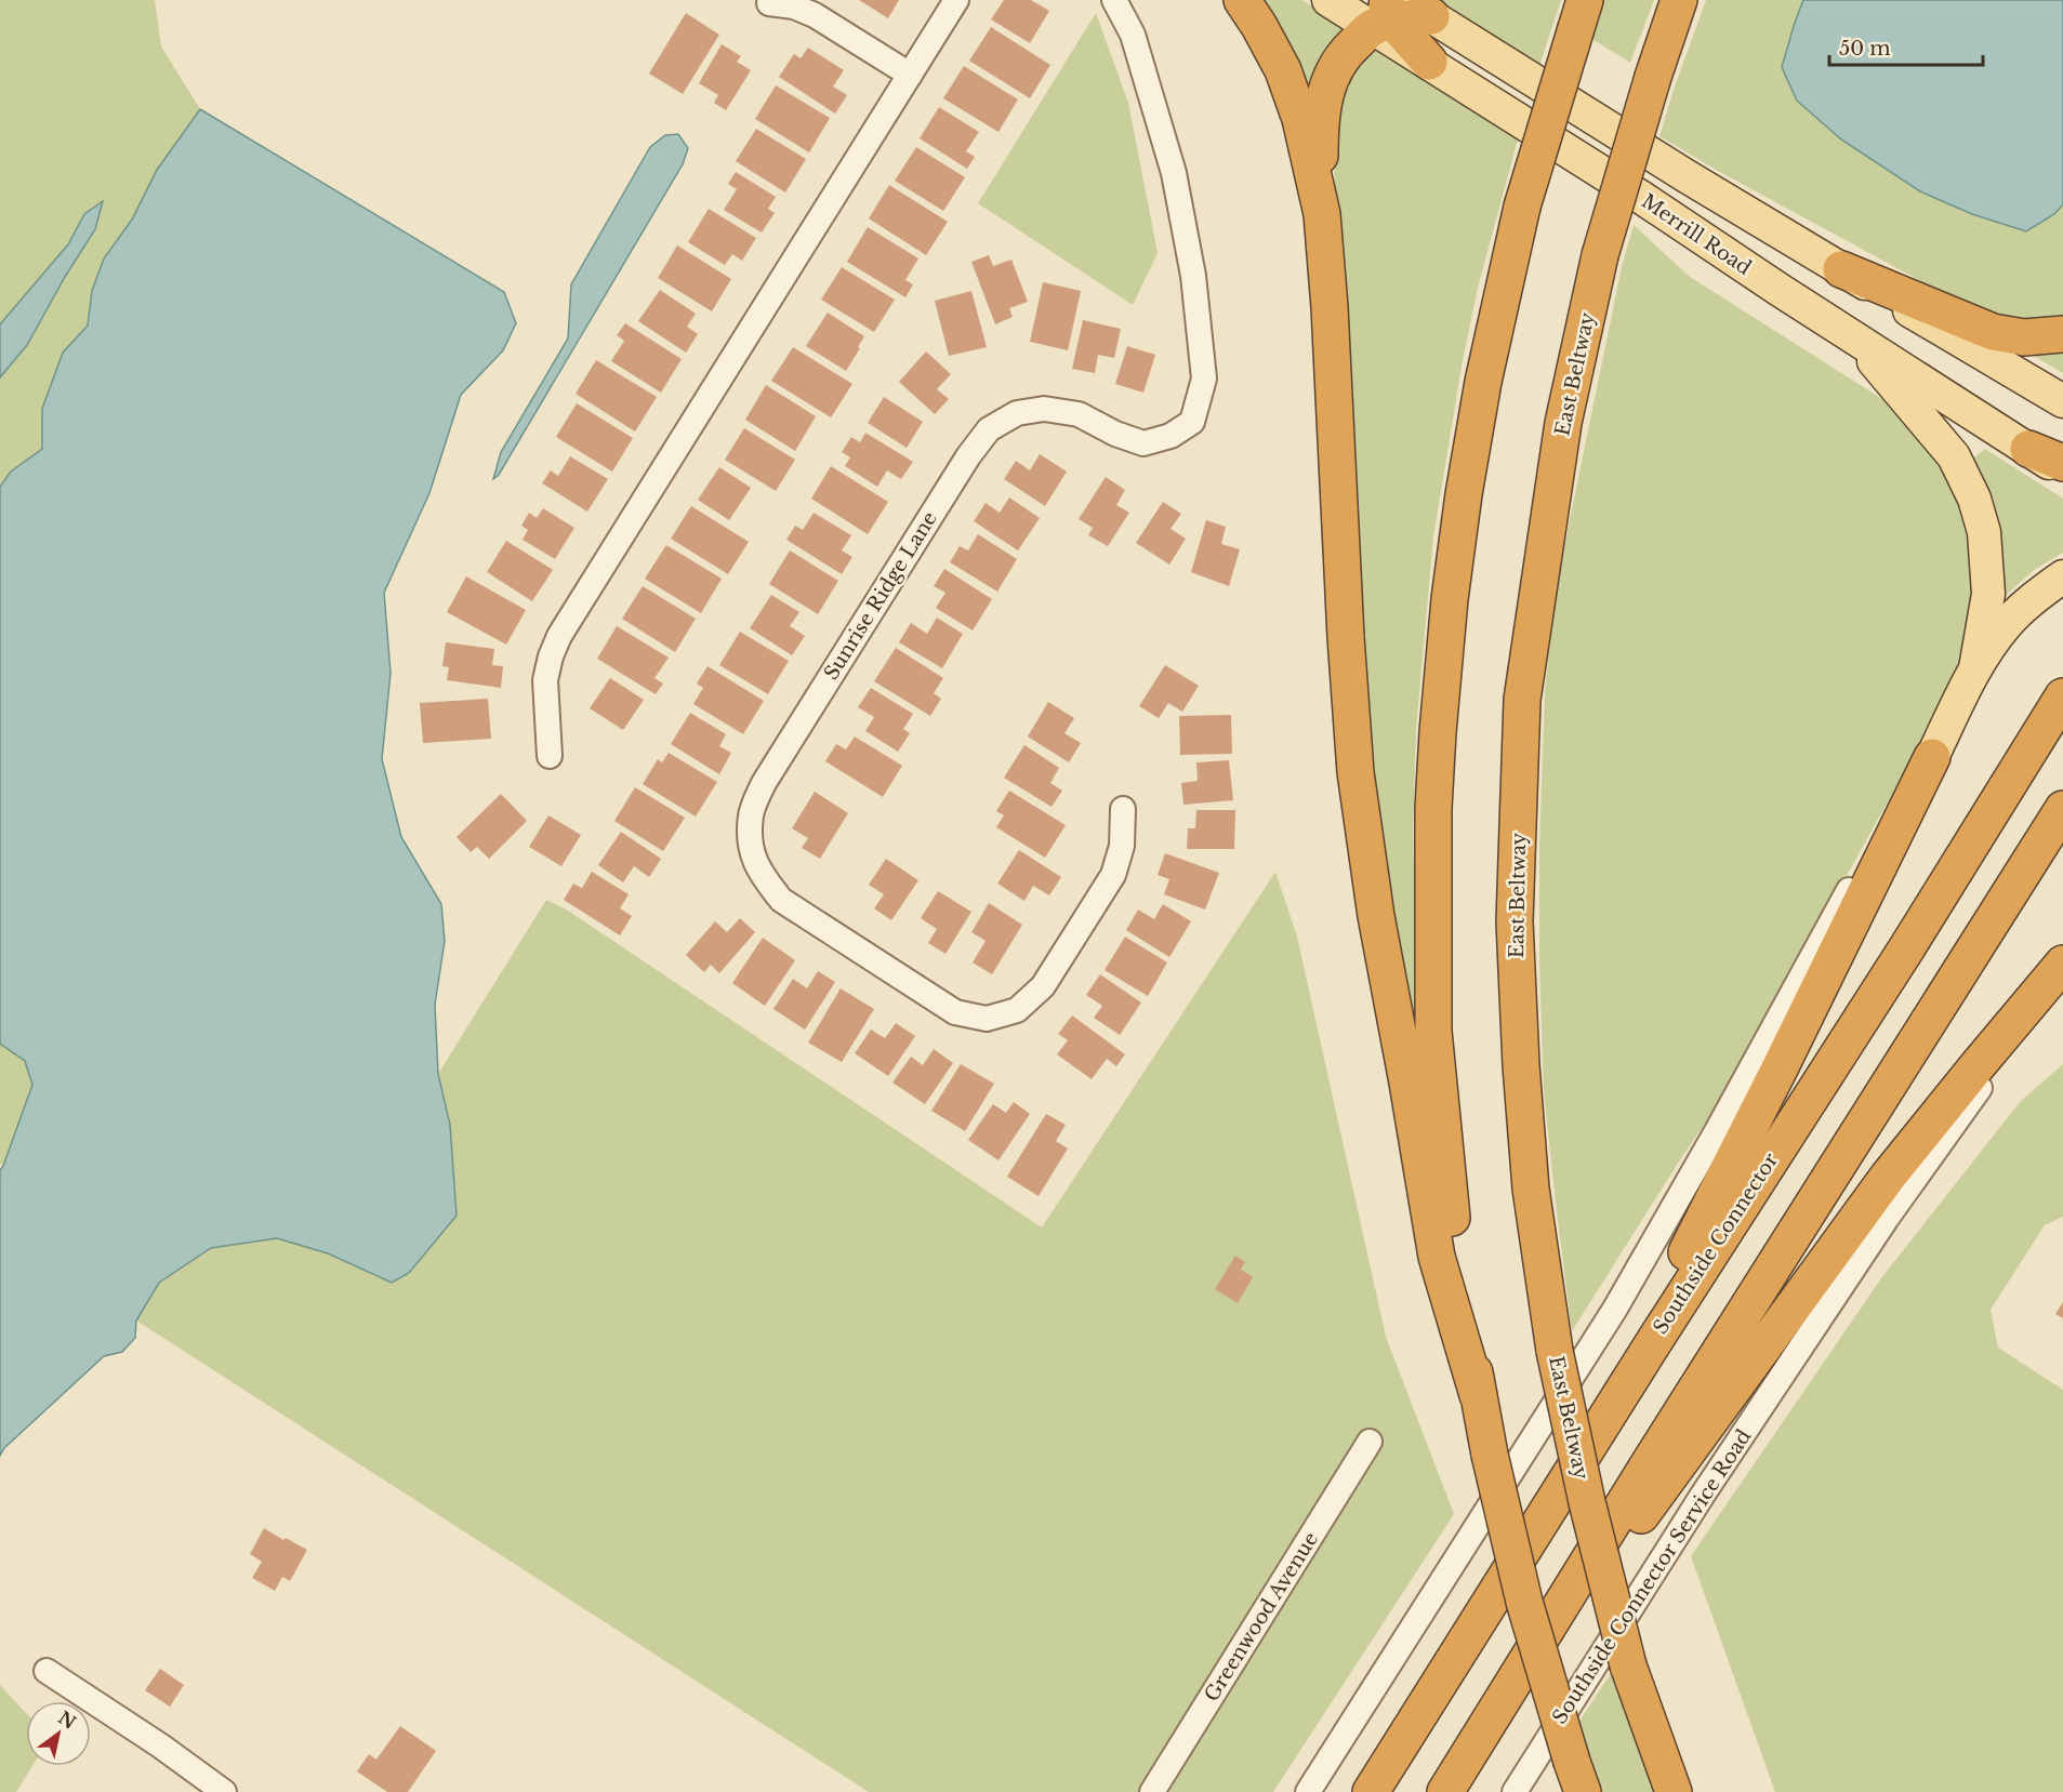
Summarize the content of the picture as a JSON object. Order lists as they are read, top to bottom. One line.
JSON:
{"streets":{"highway":["East Beltway","Southside Connector"],"main road":["Merrill Road"],"street":["Sunrise Ridge Lane","Southside Connector Service Road","Greenwood Avenue"]},"scale_bar":"50 m","north":"top right"}
